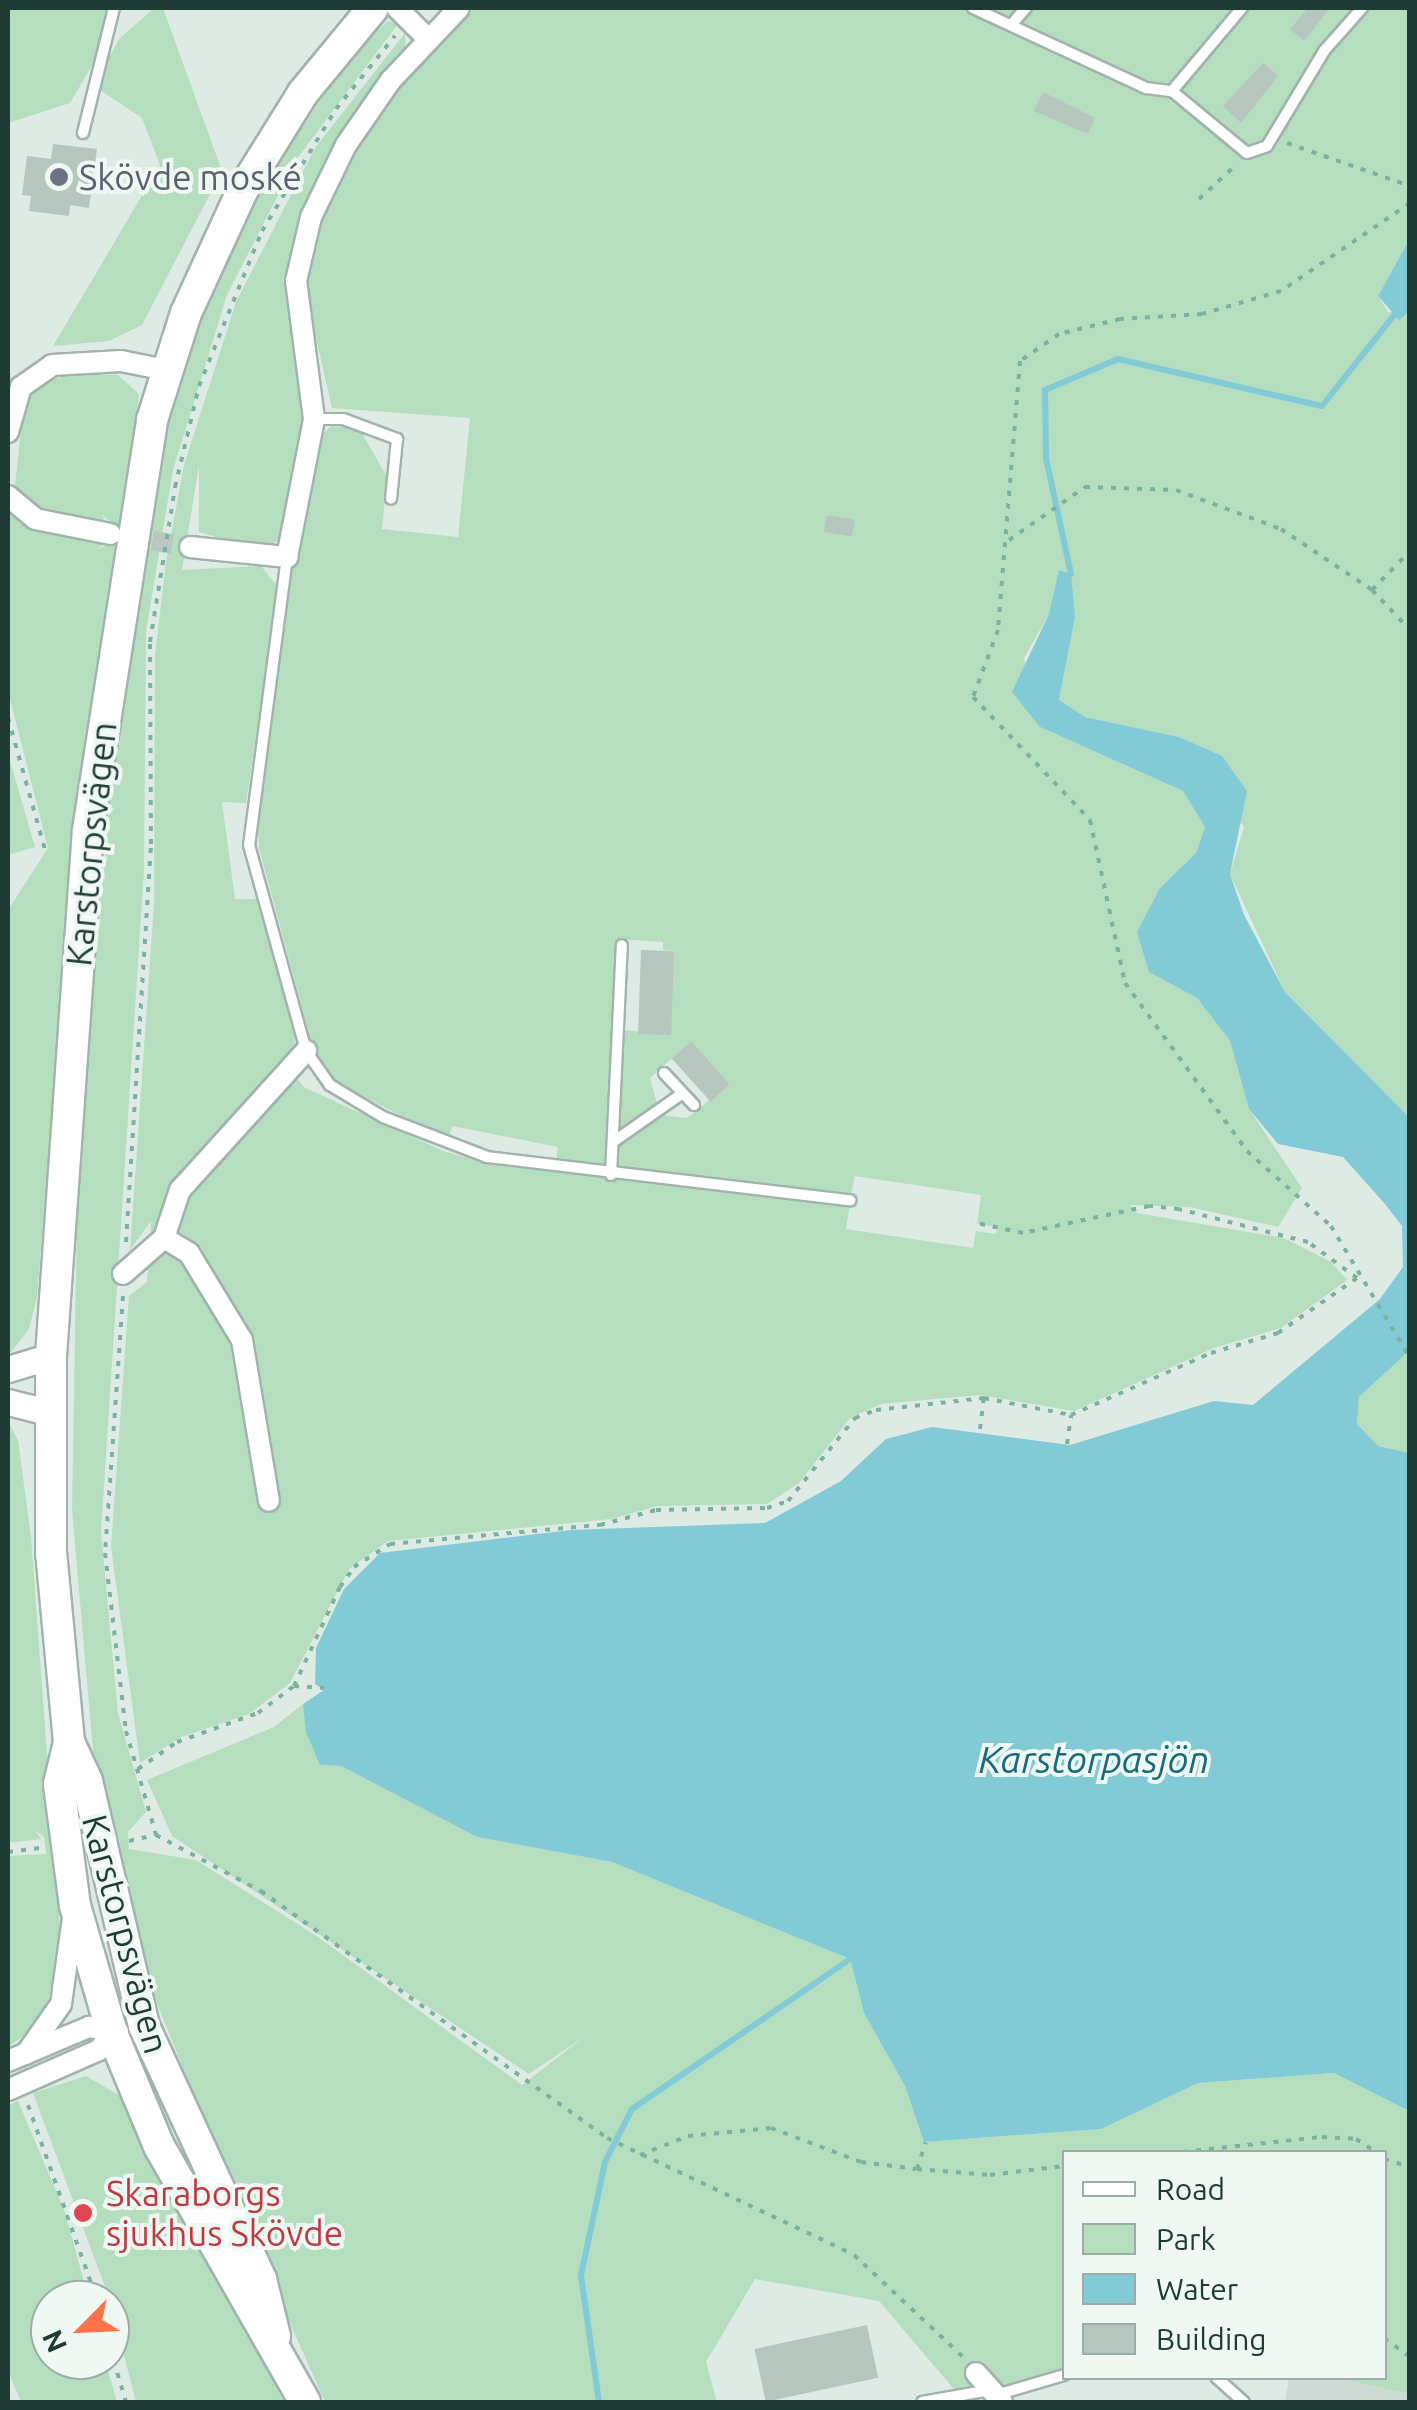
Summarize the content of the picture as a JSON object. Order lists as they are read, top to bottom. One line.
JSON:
{"streets":{"main road":["Karstorpsvägen"]},"water":["Karstorpasjön"],"places":["Skövde moské","Skaraborgs sjukhus Skövde"],"legend":["Road","Park","Water","Building"],"north":"bottom left"}
